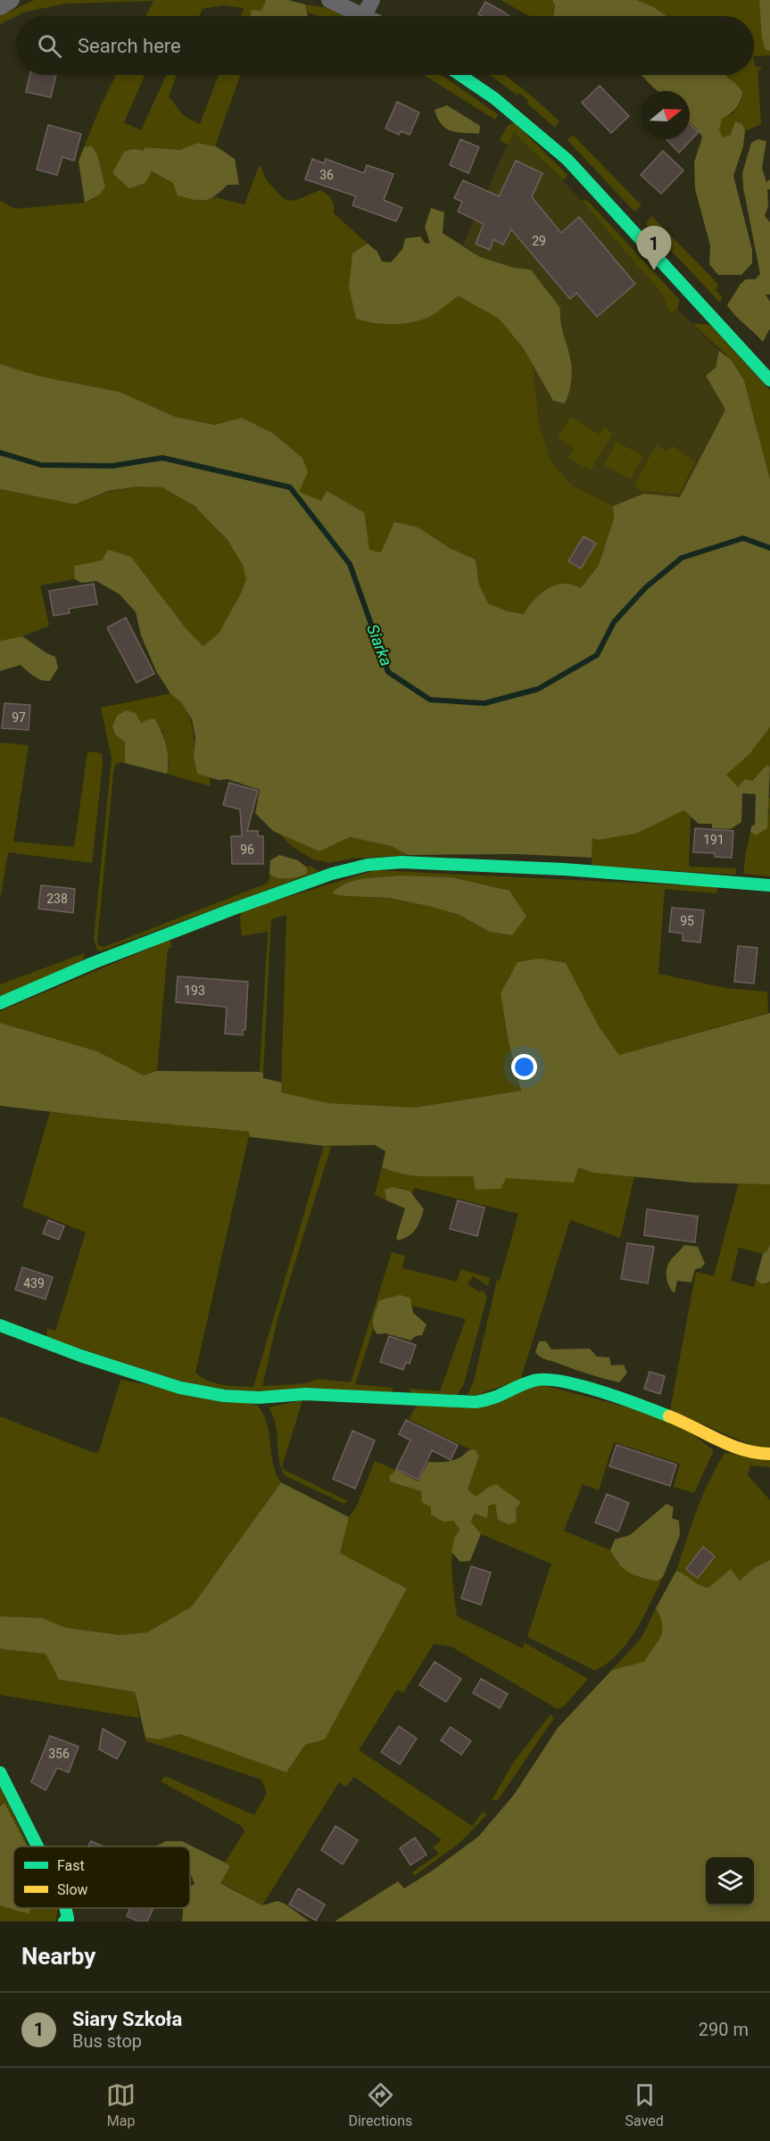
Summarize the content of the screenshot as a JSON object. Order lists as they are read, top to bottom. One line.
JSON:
{"water":["Siarka"],"house_numbers":["36","29","97","191","96","238","95","193","439","356"],"legend":["Fast","Slow"],"north":"right","page":{"search":"Search here","pins":"1","heading":"Nearby","list":[{"mark":"1","name":"Siary Szkoła","note":"Bus stop","value":"290 m"}],"nav":["Map","Directions","Saved"]}}
